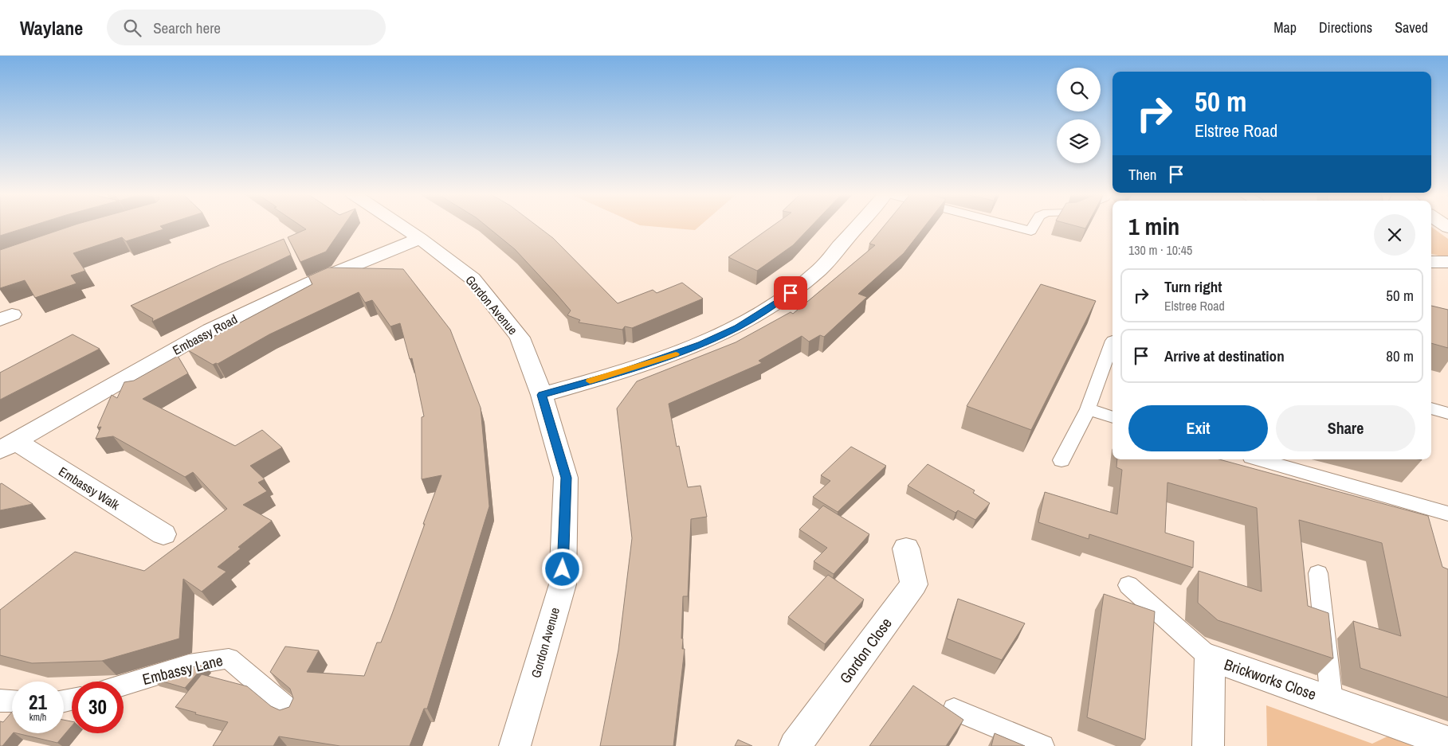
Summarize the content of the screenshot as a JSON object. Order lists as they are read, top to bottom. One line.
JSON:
{"streets":{"street":["Gordon Avenue","Embassy Road","Embassy Walk","Gordon Close","Brickworks Close"],"lane":["Embassy Lane"]},"crossings":[["Gordon Avenue","Embassy Road"],["Embassy Road","Embassy Walk"]],"page":{"header":"Waylane","search":"Search here","nav":["Map","Directions","Saved"],"turn":["50 m","Elstree Road"],"then":"Then","heading":["1 min","130 m · 10:45"],"list":[{"name":"Turn right","note":"Elstree Road","value":"50 m"},{"name":"Arrive at destination","value":"80 m"}],"buttons":["Exit","Share"],"speed":"21 km/h","limit":"30"}}
